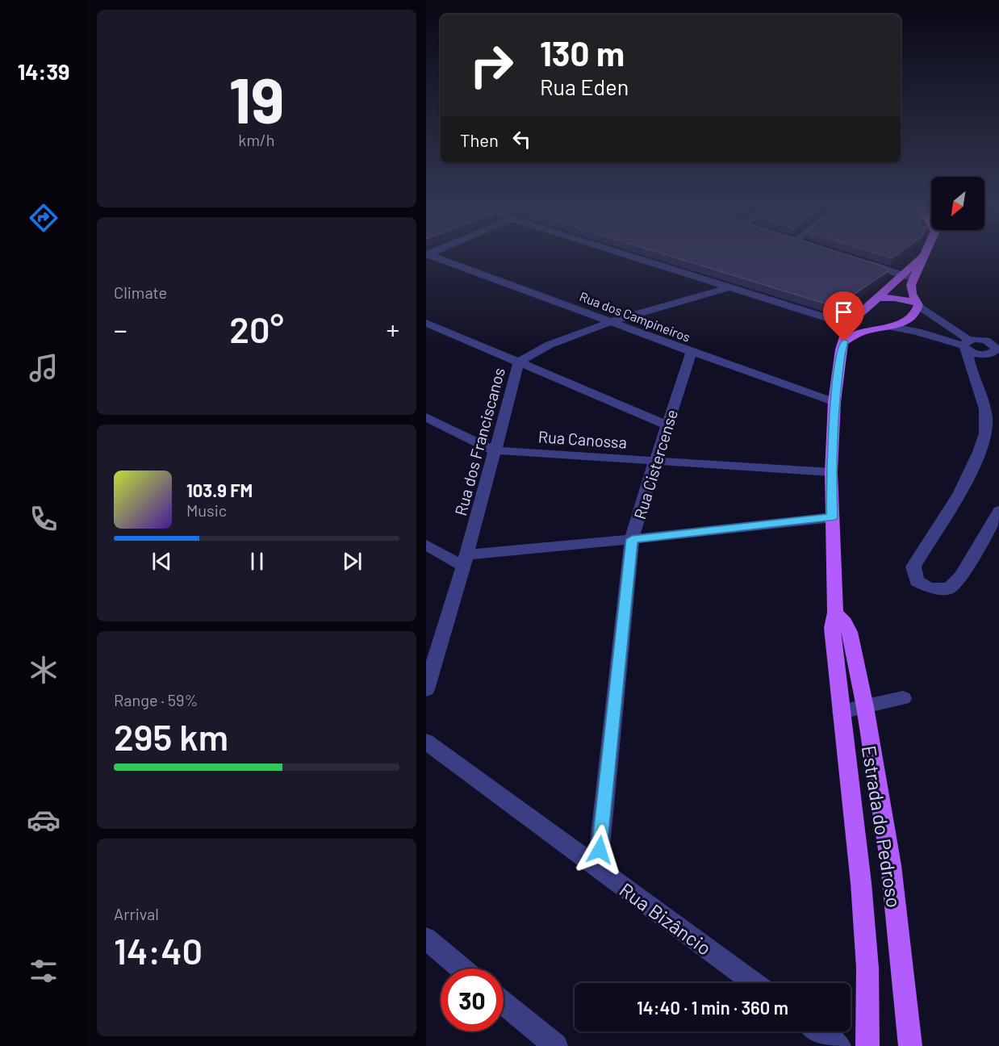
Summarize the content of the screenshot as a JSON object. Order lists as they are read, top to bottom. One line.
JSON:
{"streets":{"main road":["Estrada do Pedroso"],"street":["Rua dos Campineiros","Rua Canossa","Rua dos Franciscanos","Rua Cistercense","Rua Bizâncio"]},"crossings":[["Rua dos Campineiros","Rua dos Franciscanos"],["Rua dos Campineiros","Rua Cistercense"],["Rua dos Campineiros","Estrada do Pedroso"],["Rua Canossa","Rua dos Franciscanos"],["Rua Canossa","Rua Cistercense"],["Rua Canossa","Estrada do Pedroso"],["Rua Cistercense","Rua Bizâncio"]],"north":"bottom left","page":{"tabs":"14:39","tile":[["19","km/h"],"Climate",["Range · 59%","295 km"],["Arrival","14:40"]],"turn":["130 m","Rua Eden"],"then":"Then","heat":["−","20°","+"],"song":["103.9 FM","Music"],"limit":"30","trip":"14:40 · 1 min · 360 m"}}
